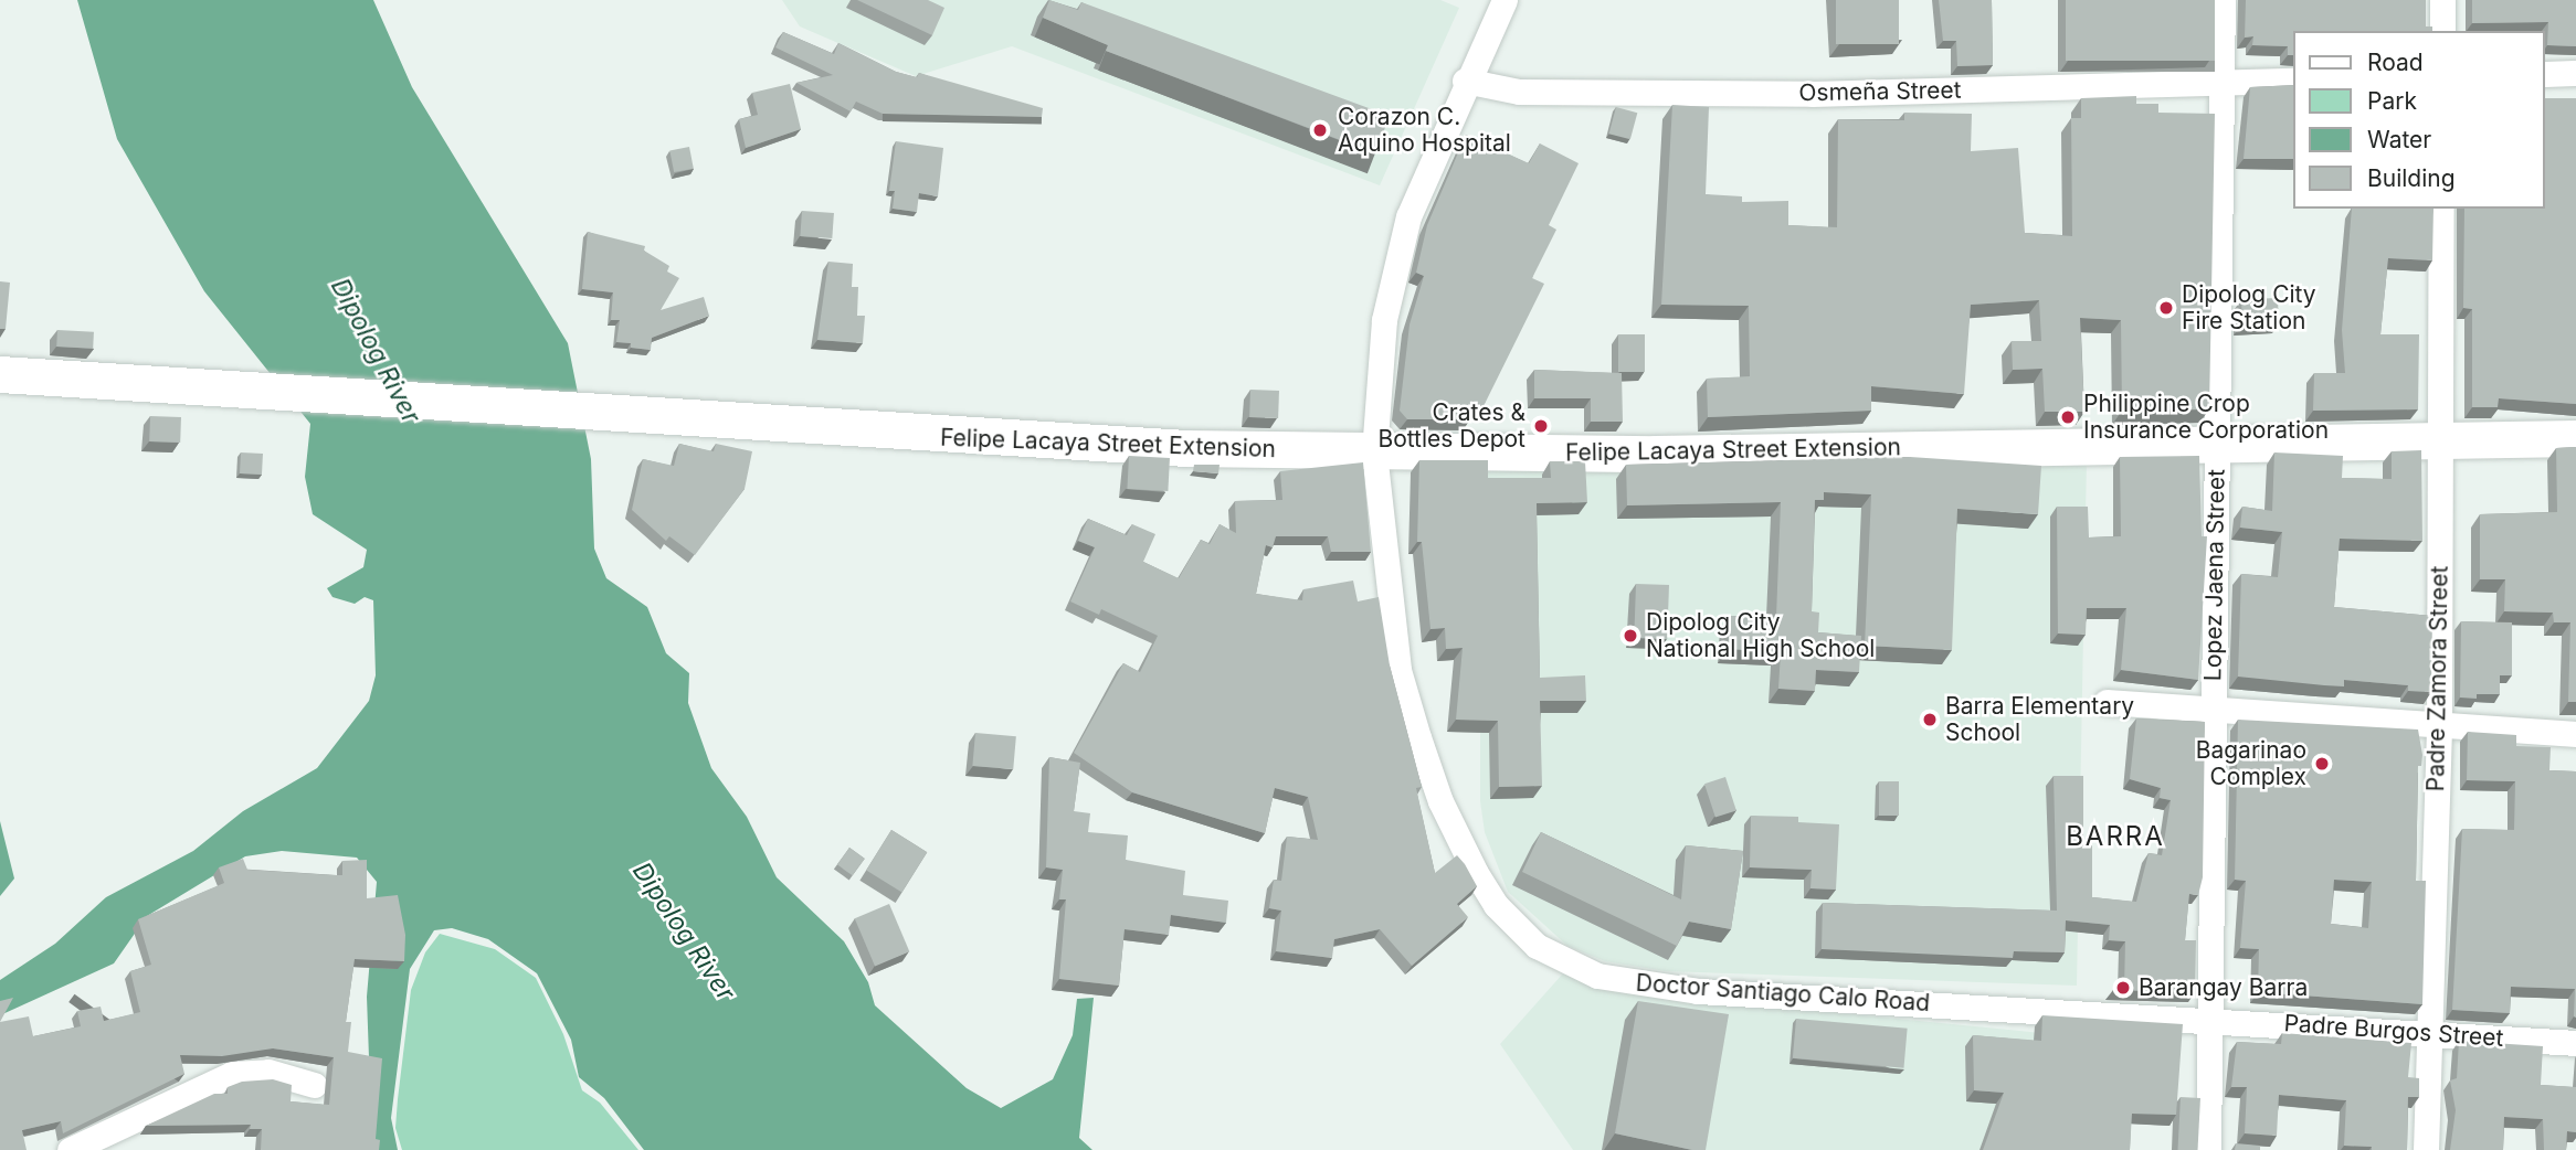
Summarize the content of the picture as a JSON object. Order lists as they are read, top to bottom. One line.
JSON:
{"streets":{"main road":["Felipe Lacaya Street Extension"],"street":["Osmeña Street","Lopez Jaena Street","Padre Zamora Street","Doctor Santiago Calo Road","Padre Burgos Street"]},"crossings":[["Osmeña Street","Lopez Jaena Street"],["Osmeña Street","Doctor Santiago Calo Road"],["Felipe Lacaya Street Extension","Lopez Jaena Street"],["Felipe Lacaya Street Extension","Padre Zamora Street"],["Felipe Lacaya Street Extension","Doctor Santiago Calo Road"],["Lopez Jaena Street","Doctor Santiago Calo Road"],["Lopez Jaena Street","Padre Burgos Street"],["Padre Zamora Street","Padre Burgos Street"],["Doctor Santiago Calo Road","Padre Burgos Street"]],"districts":["BARRA"],"water":["Dipolog River"],"places":["Corazon C. Aquino Hospital","Dipolog City Fire Station","Philippine Crop Insurance Corporation","Crates & Bottles Depot","Dipolog City National High School","Barra Elementary School","Bagarinao Complex","Barangay Barra"],"legend":["Road","Park","Water","Building"]}
